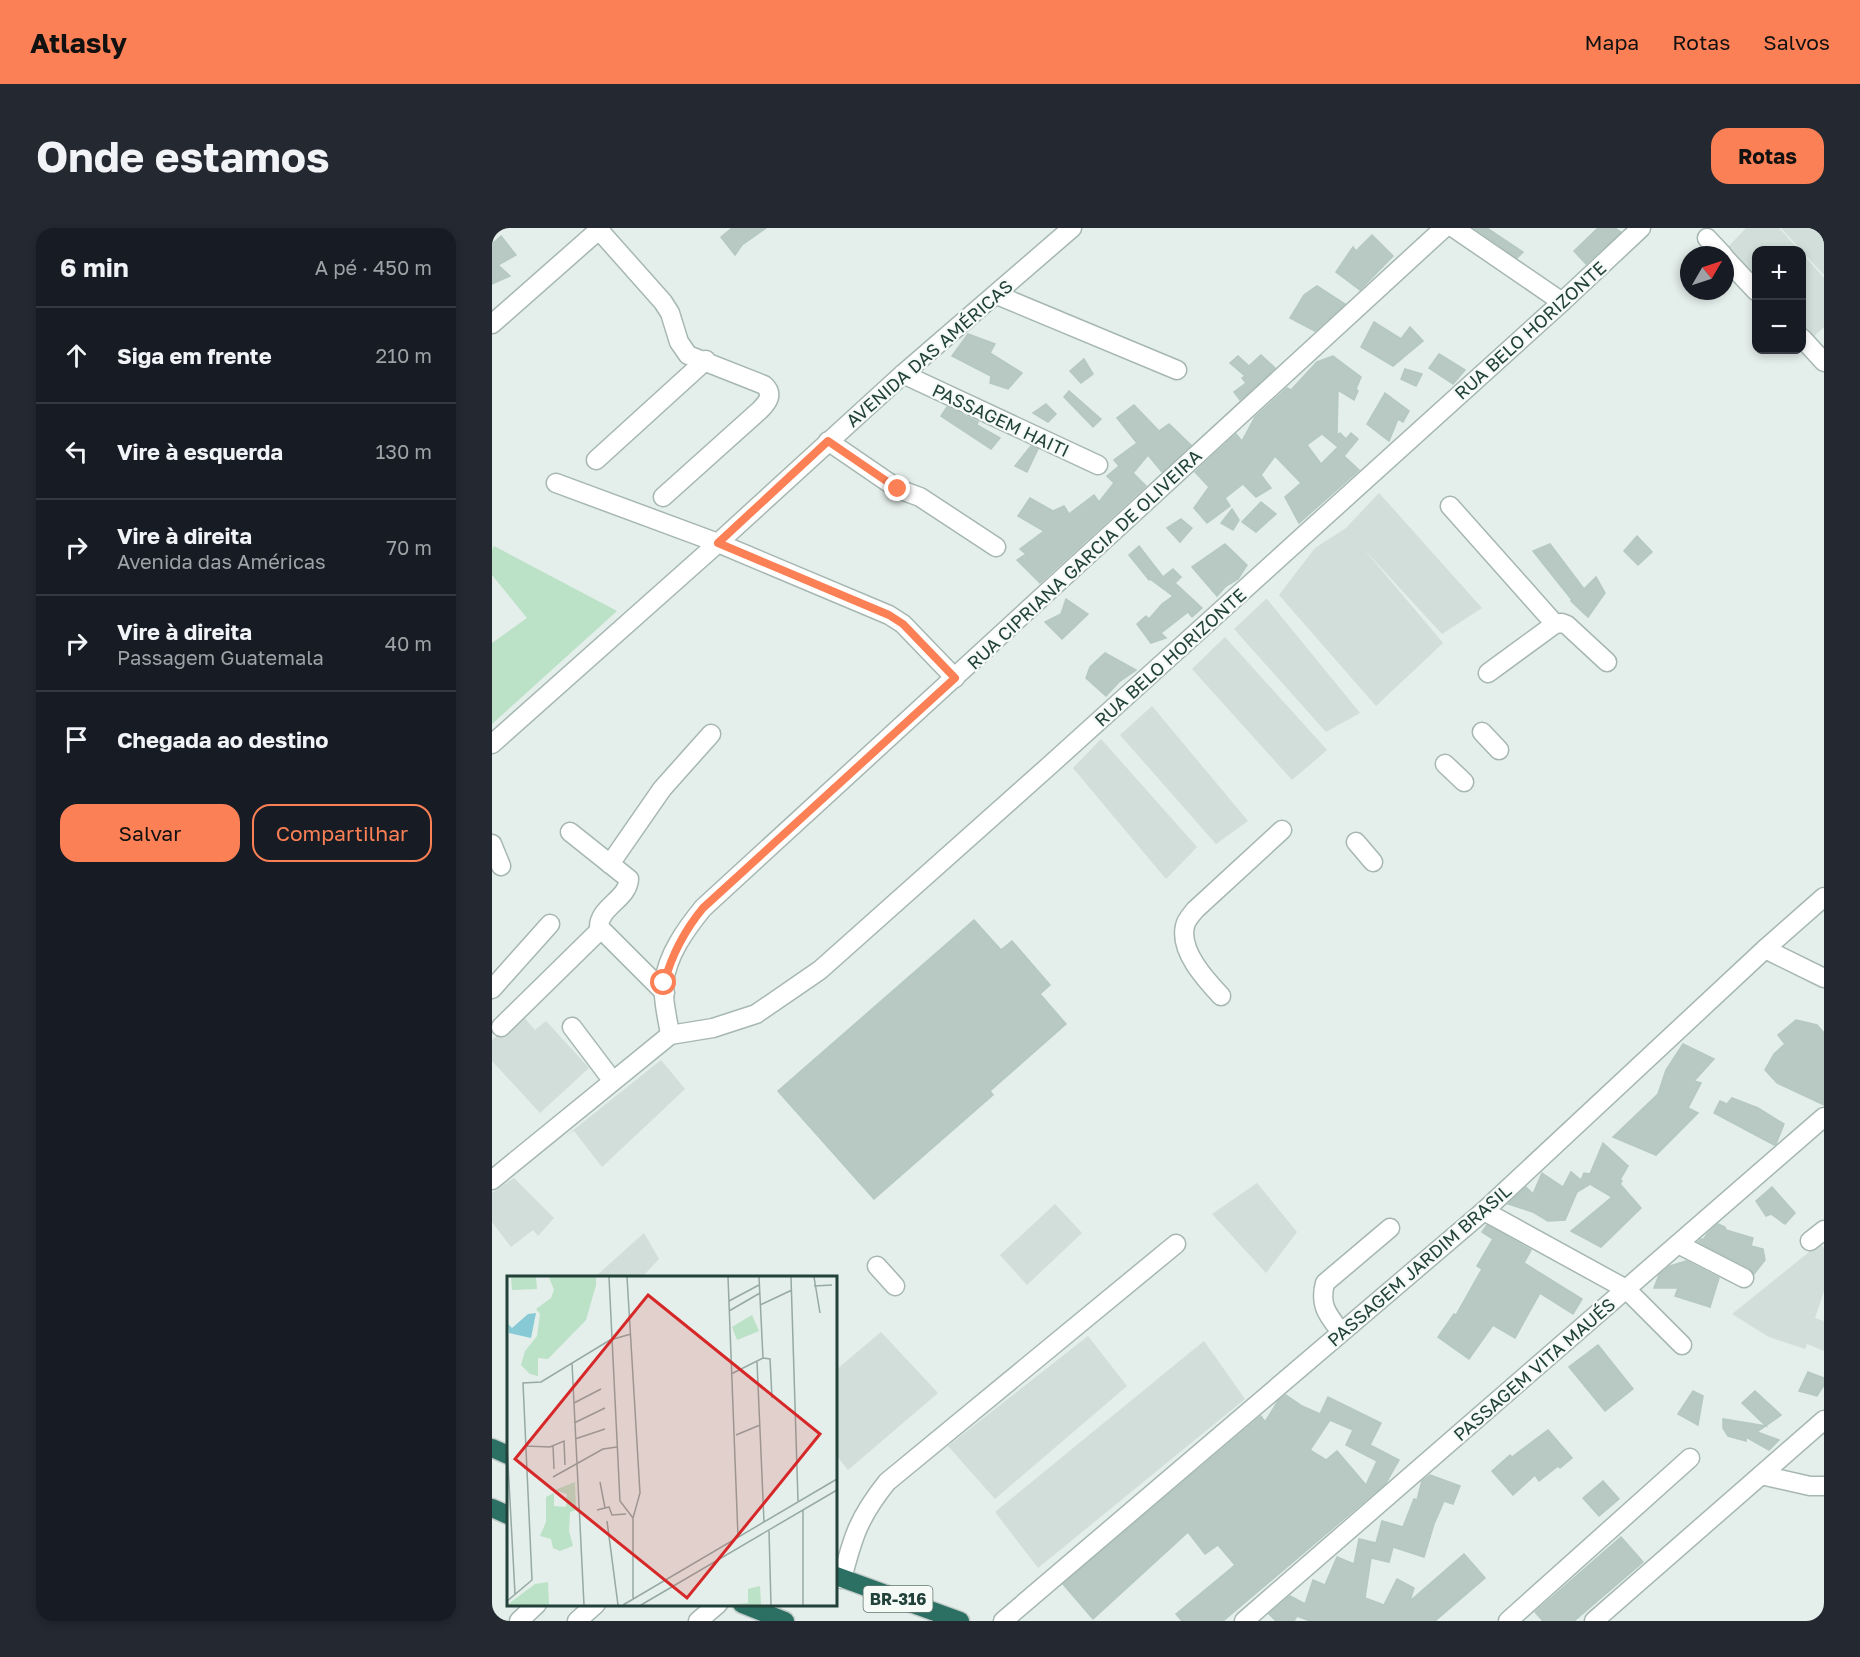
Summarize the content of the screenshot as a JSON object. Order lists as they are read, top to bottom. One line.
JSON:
{"streets":{"highway":["BR-316"],"street":["RUA BELO HORIZONTE","AVENIDA DAS AMÉRICAS","PASSAGEM HAITI","RUA CIPRIANA GARCIA DE OLIVEIRA","PASSAGEM JARDIM BRASIL","PASSAGEM VITA MAUÉS"]},"crossings":[["RUA BELO HORIZONTE","RUA CIPRIANA GARCIA DE OLIVEIRA"],["AVENIDA DAS AMÉRICAS","PASSAGEM HAITI"]],"north":"top right","page":{"header":"Atlasly","nav":["Mapa","Rotas","Salvos"],"buttons":["Rotas",["Salvar","Compartilhar"]],"title":"Onde estamos","heading":["6 min","A pé · 450 m"],"map_buttons":["+","−"],"list":[["Siga em frente","210 m"],["Vire à esquerda","130 m"],["Vire à direita","Avenida das Américas","70 m"],["Vire à direita","Passagem Guatemala","40 m"],"Chegada ao destino"]}}
